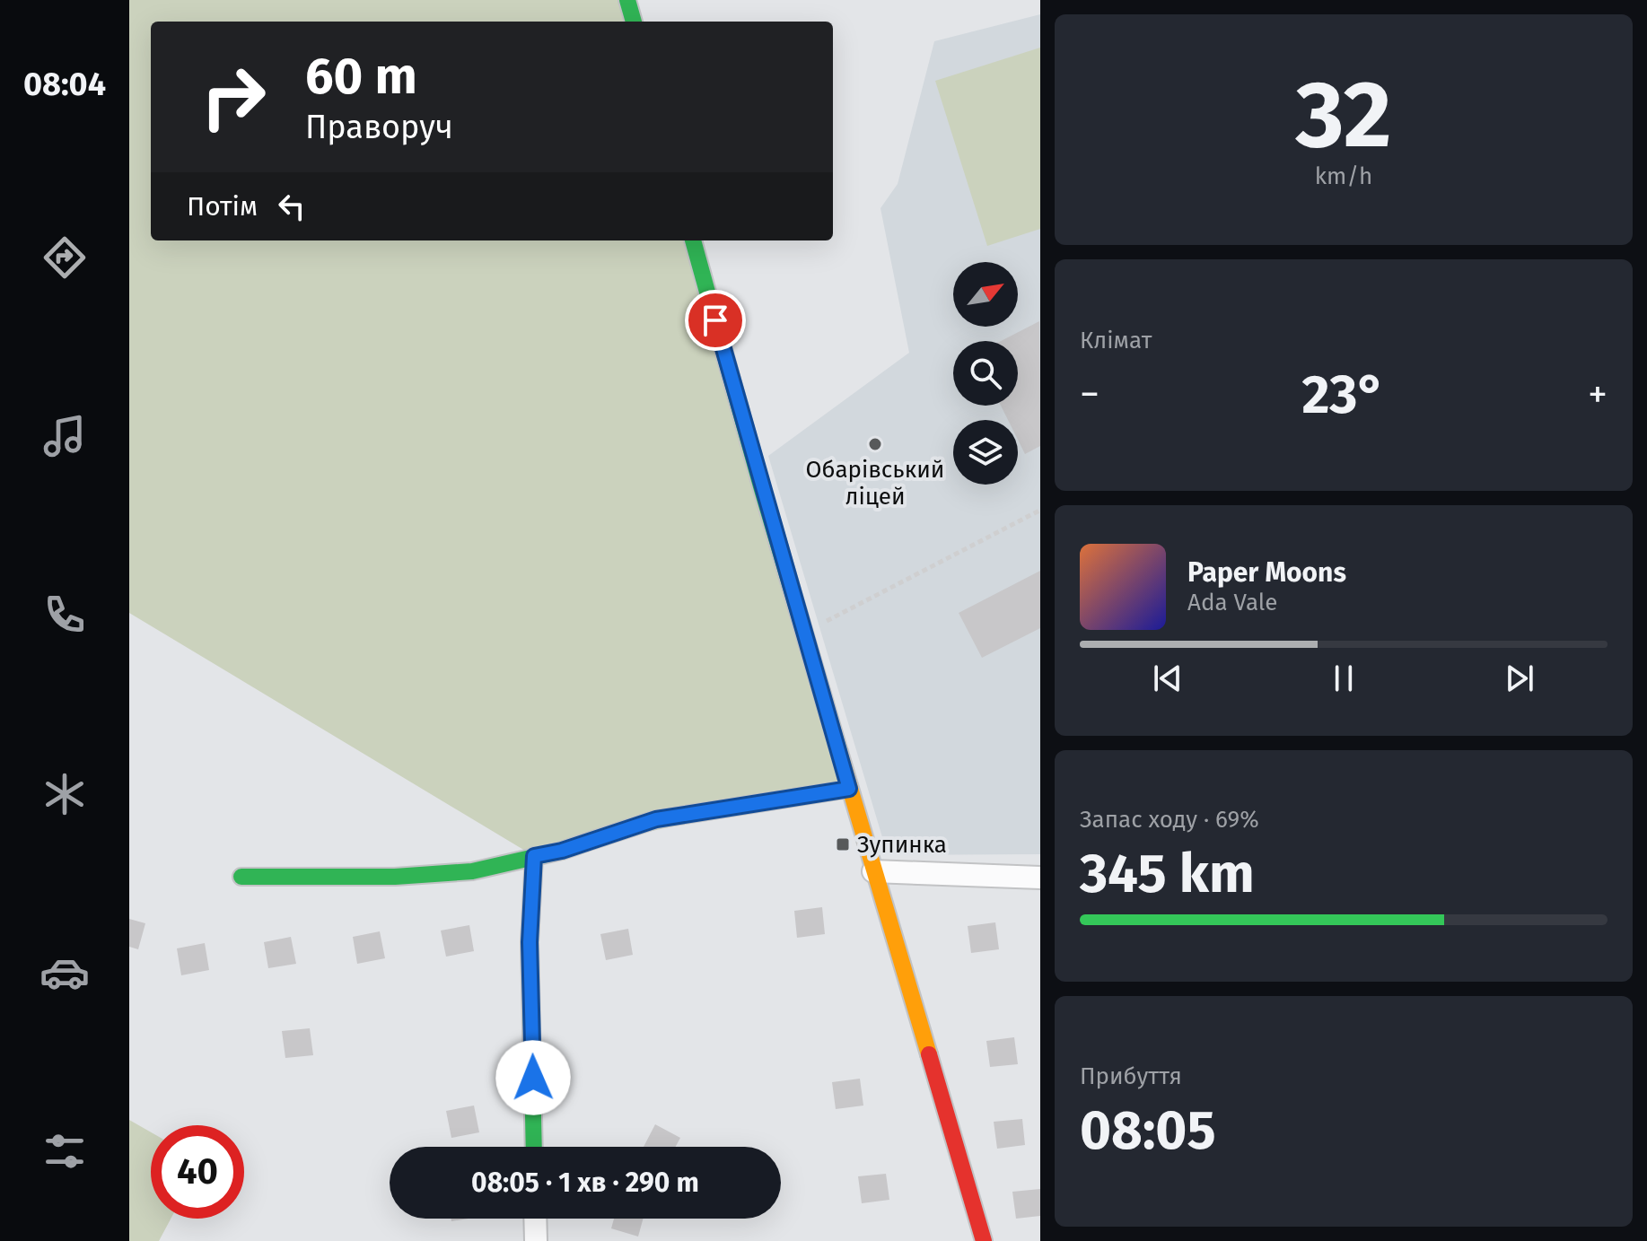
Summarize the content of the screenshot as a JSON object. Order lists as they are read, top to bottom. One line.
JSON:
{"places":{"other":["Обарівський ліцей"],"transit":["Зупинка"]},"north":"top right","page":{"tabs":"08:04","tile":[["32","km/h"],"Клімат",["Запас ходу · 69%","345 km"],["Прибуття","08:05"]],"turn":["60 m","Праворуч"],"then":"Потім","heat":["−","23°","+"],"song":["Paper Moons","Ada Vale"],"limit":"40","trip":"08:05 · 1 хв · 290 m"}}
